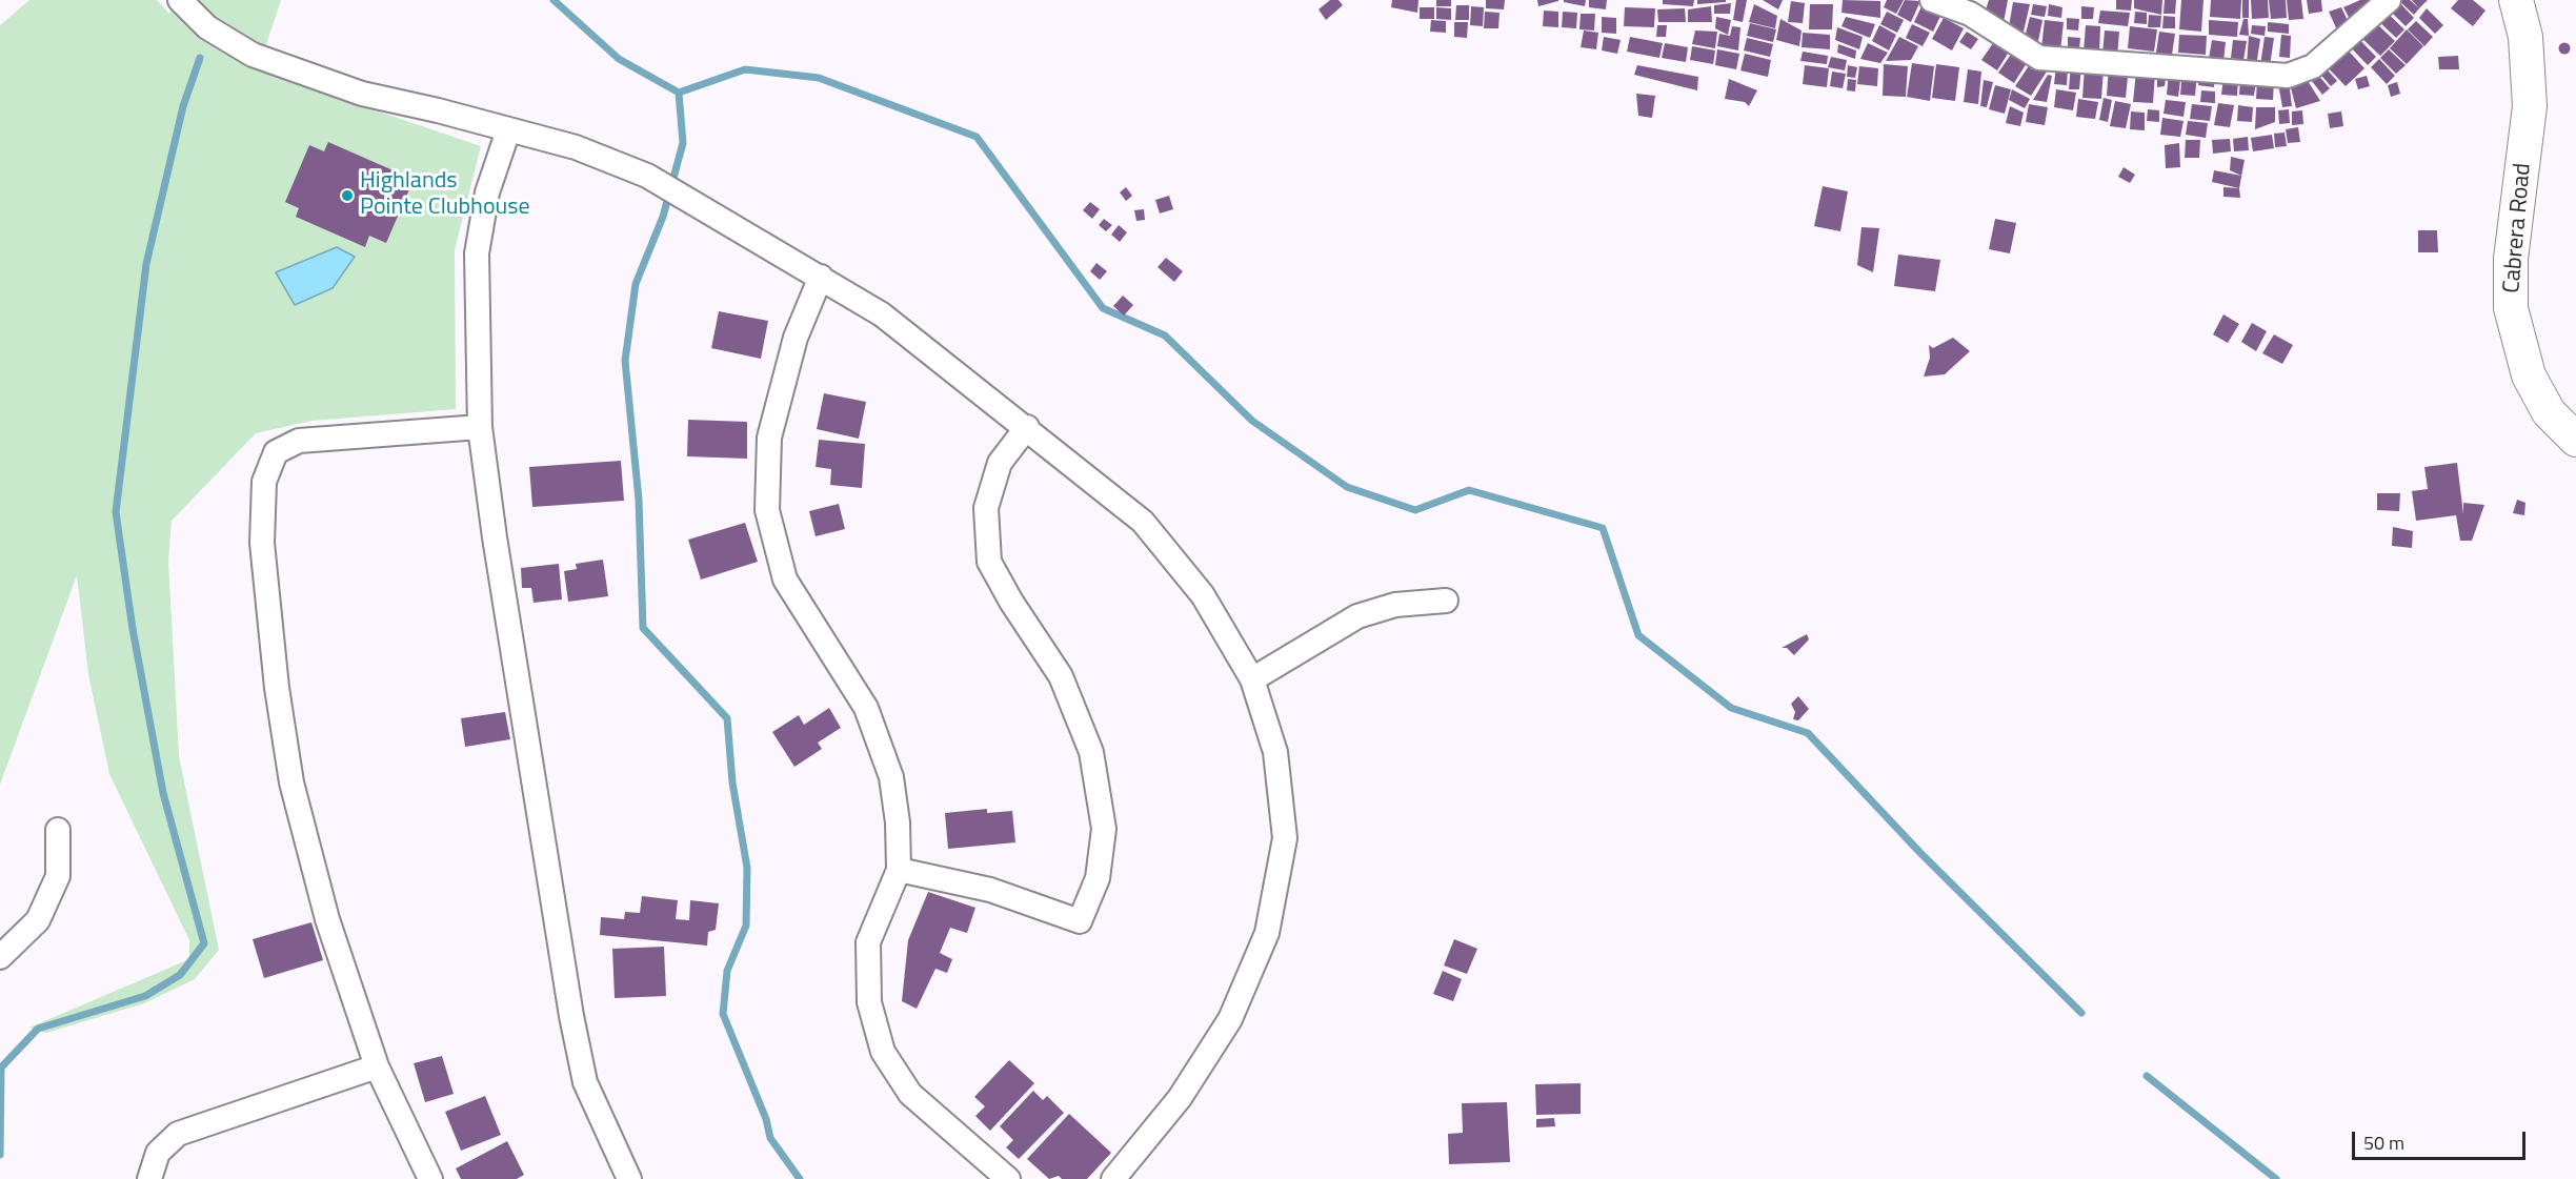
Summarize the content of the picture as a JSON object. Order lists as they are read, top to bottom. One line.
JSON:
{"streets":{"main road":["Cabrera Road"]},"places":["Highlands Pointe Clubhouse"],"scale_bar":"50 m"}
